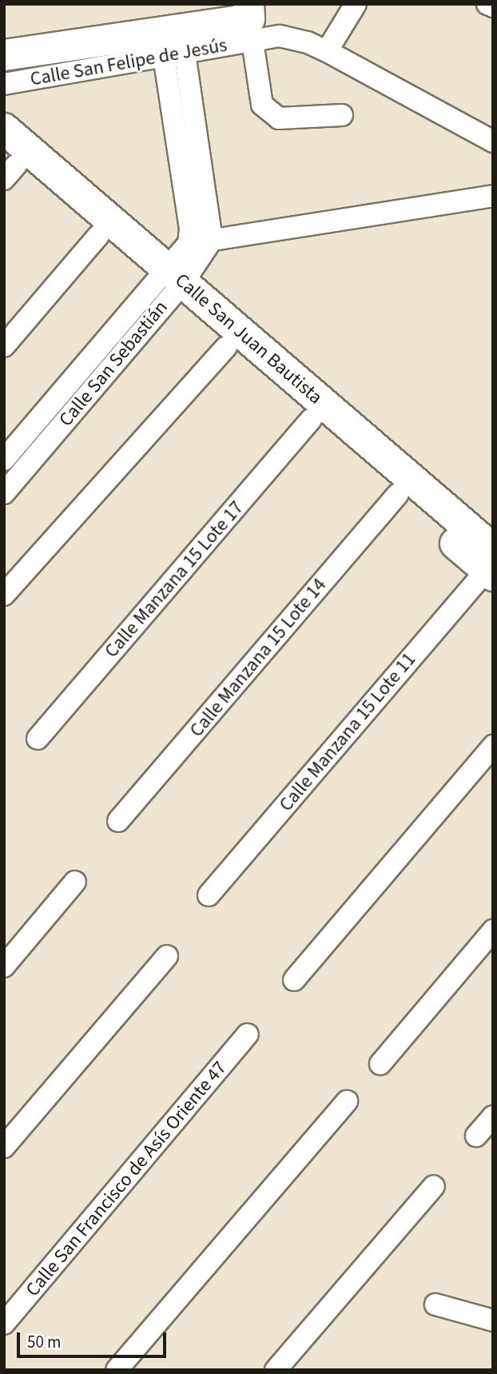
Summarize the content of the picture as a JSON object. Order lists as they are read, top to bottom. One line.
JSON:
{"streets":{"main road":["Calle San Felipe de Jesús","Calle San Juan Bautista"],"street":["Calle San Sebastián","Calle Manzana 15 Lote 17","Calle Manzana 15 Lote 14","Calle Manzana 15 Lote 11","Calle San Francisco de Asís Oriente 47"]},"crossings":[["Calle San Juan Bautista","Calle San Sebastián"],["Calle San Juan Bautista","Calle Manzana 15 Lote 17"],["Calle San Juan Bautista","Calle Manzana 15 Lote 14"],["Calle San Juan Bautista","Calle Manzana 15 Lote 11"]],"scale_bar":"50 m"}
